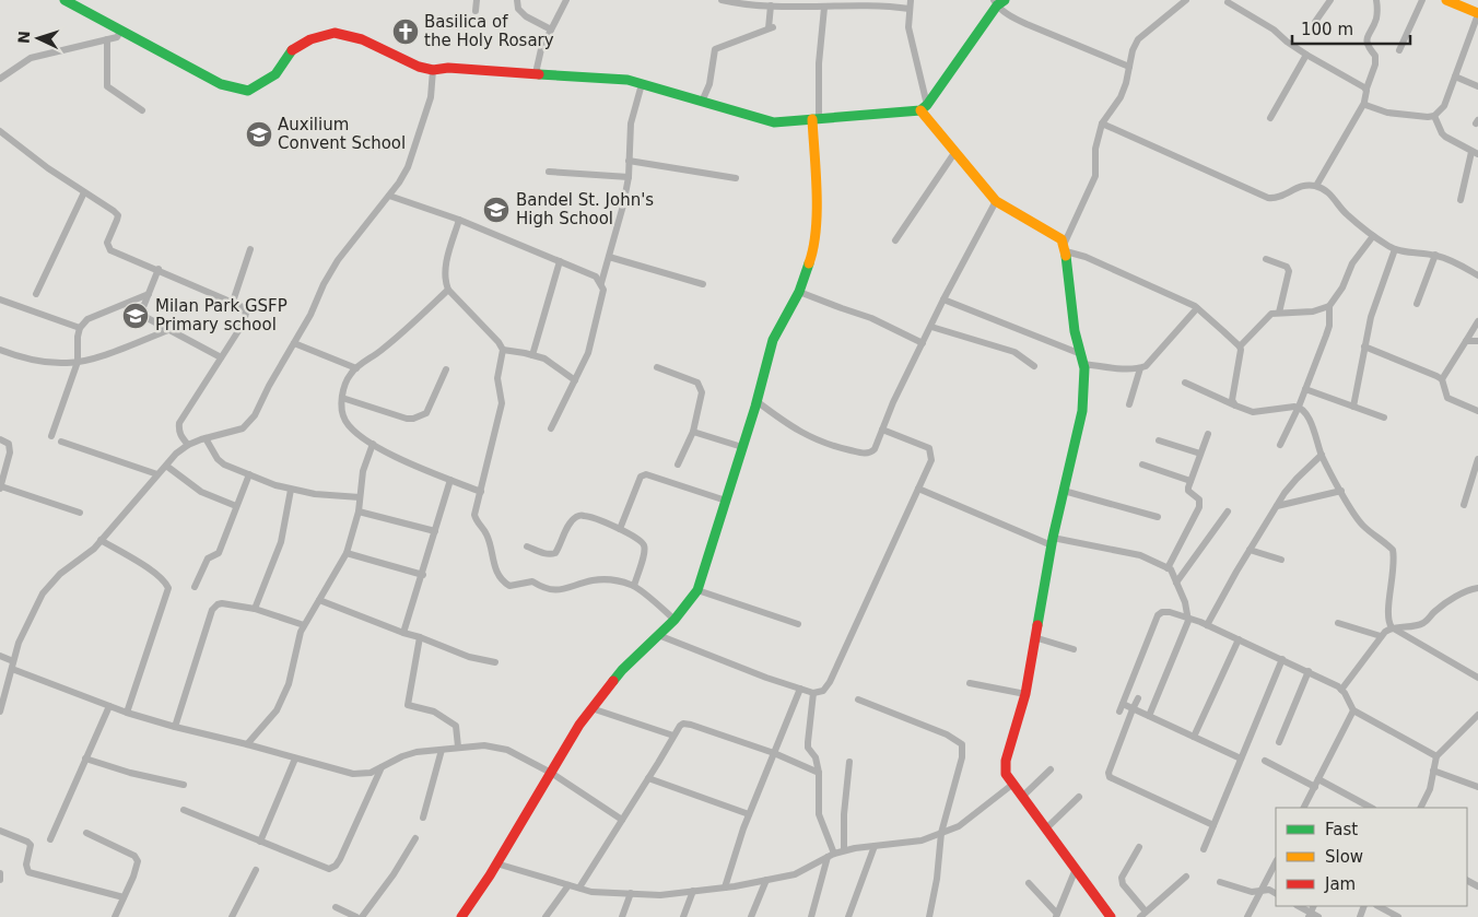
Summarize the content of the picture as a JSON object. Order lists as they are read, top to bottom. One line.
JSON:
{"places":{"church":["Basilica of the Holy Rosary"],"school or university":["Auxilium Convent School","Bandel St. John's High School","Milan Park GSFP Primary school"]},"legend":["Fast","Slow","Jam"],"scale_bar":"100 m","north":"left"}
